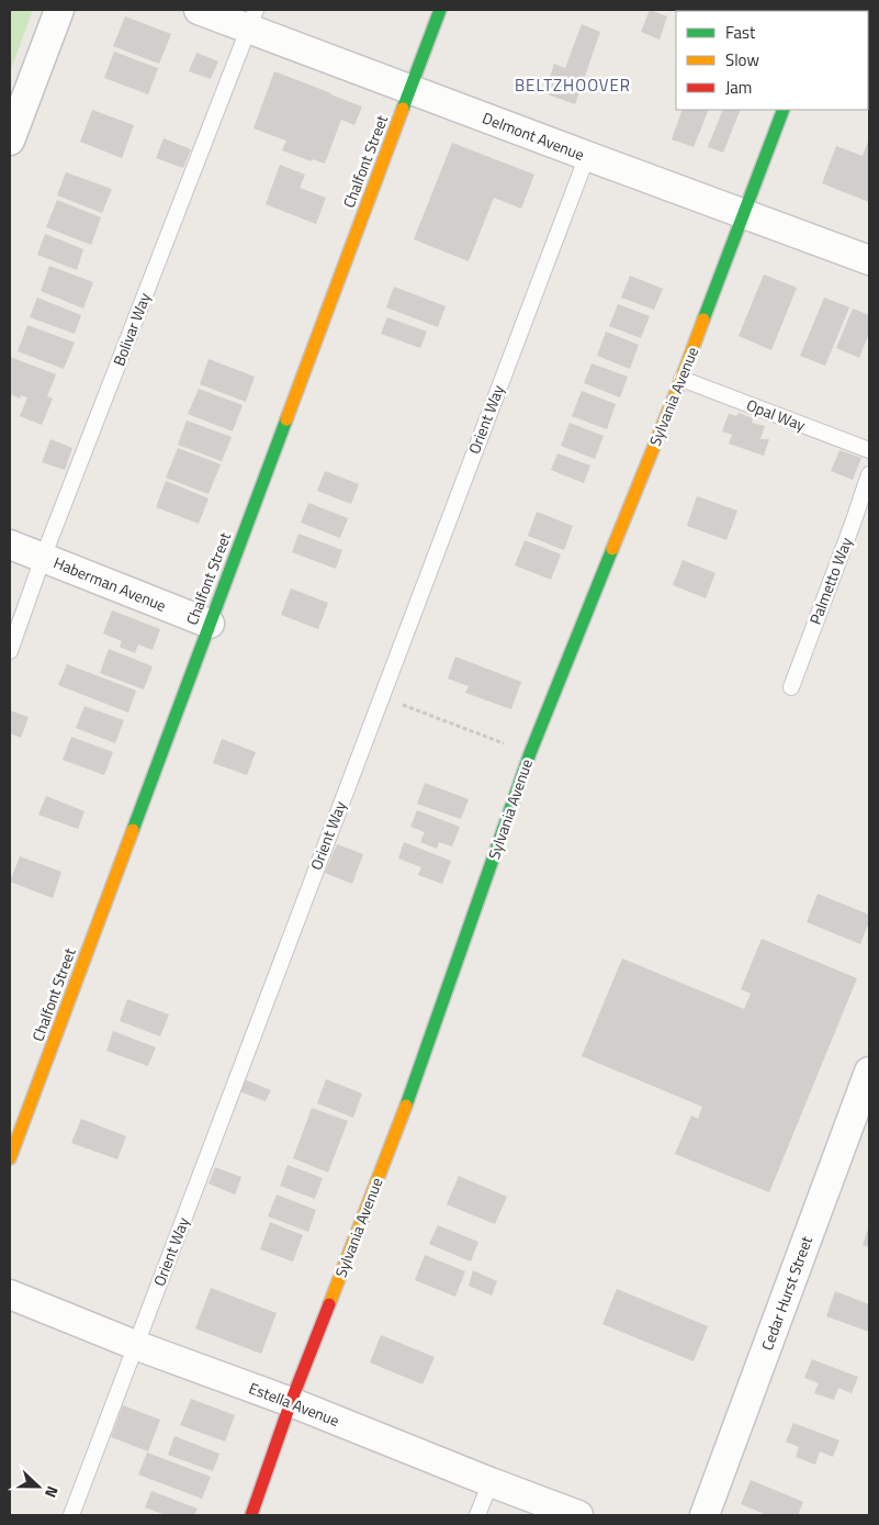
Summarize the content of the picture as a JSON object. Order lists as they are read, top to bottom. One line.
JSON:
{"streets":{"street":["Delmont Avenue","Chalfont Street","Sylvania Avenue","Haberman Avenue","Cedar Hurst Street","Estella Avenue"],"lane":["Bolivar Way","Opal Way","Orient Way","Palmetto Way"]},"crossings":[["Delmont Avenue","Chalfont Street"],["Delmont Avenue","Bolivar Way"],["Delmont Avenue","Sylvania Avenue"],["Delmont Avenue","Orient Way"],["Chalfont Street","Haberman Avenue"],["Bolivar Way","Haberman Avenue"],["Sylvania Avenue","Opal Way"],["Sylvania Avenue","Estella Avenue"],["Orient Way","Estella Avenue"]],"districts":["BELTZHOOVER"],"legend":["Fast","Slow","Jam"],"north":"right"}
